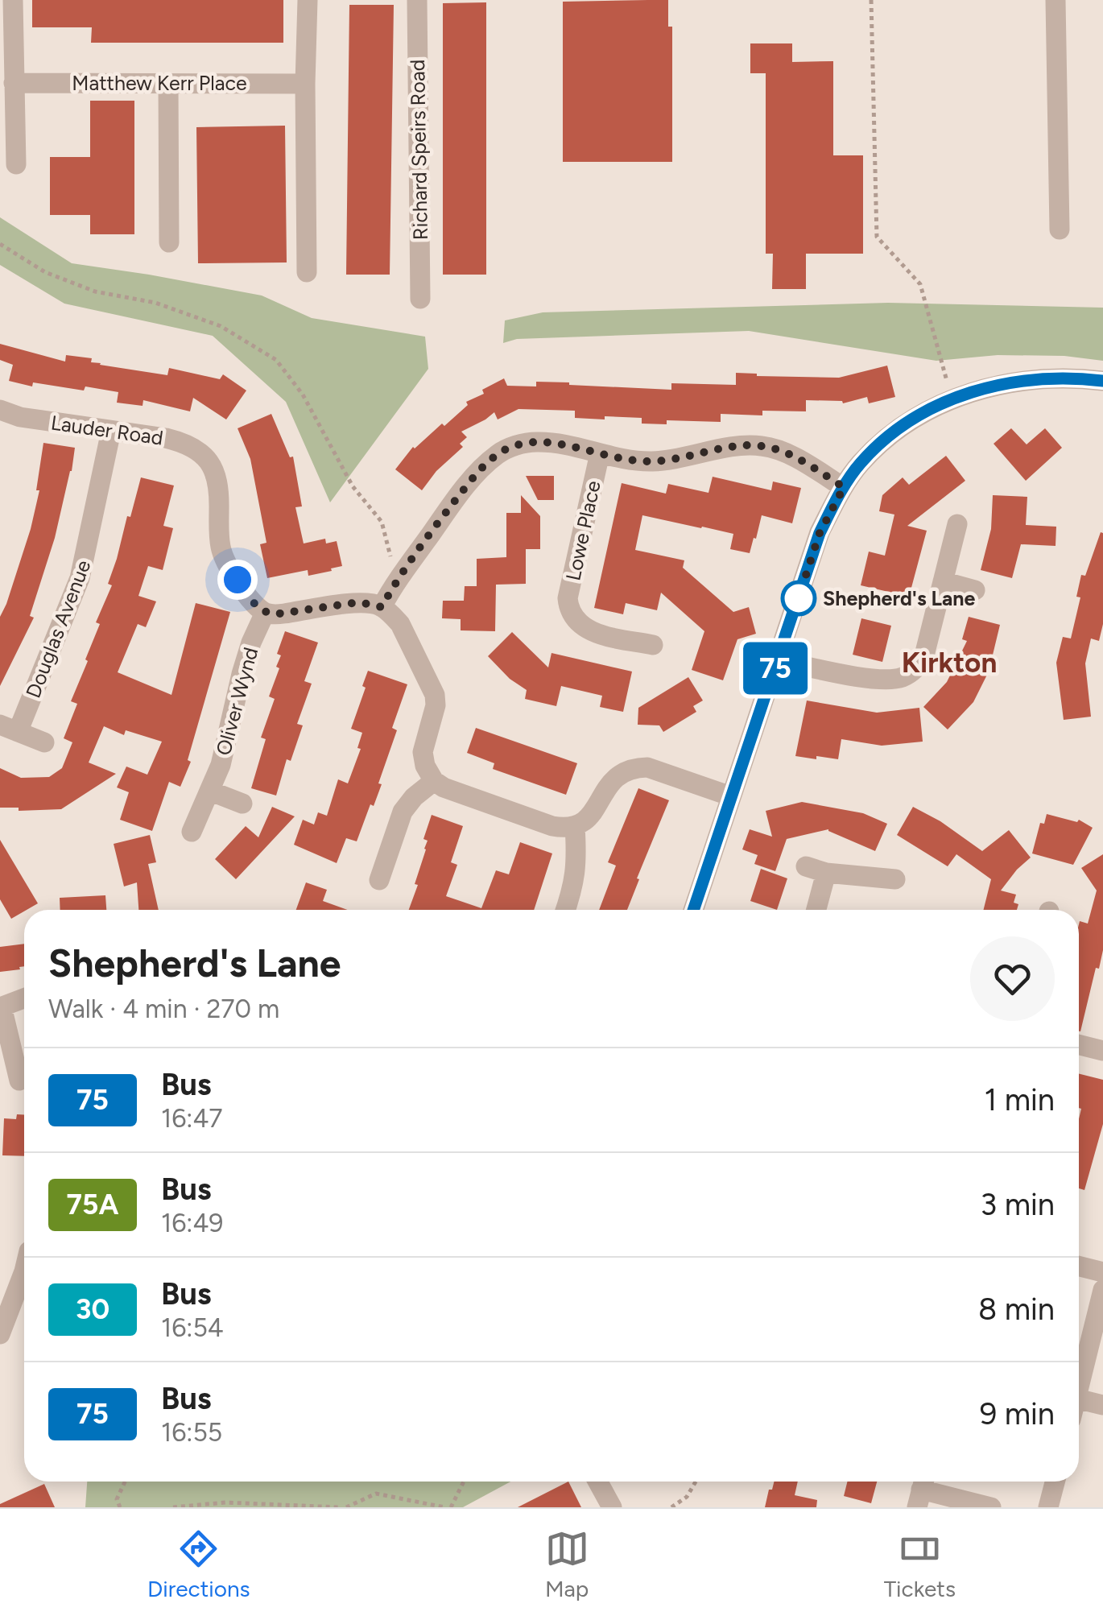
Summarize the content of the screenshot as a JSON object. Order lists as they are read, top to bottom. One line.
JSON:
{"streets":{"street":["Matthew Kerr Place","Richard Speirs Road","Lauder Road","Lowe Place","Douglas Avenue","Oliver Wynd"]},"crossings":[["Lauder Road","Douglas Avenue"],["Lauder Road","Oliver Wynd"]],"districts":["Kirkton"],"places":["Shepherd's Lane"],"lines":["bus line 75"],"page":{"on_map":"75","heading":["Shepherd's Lane","Walk · 4 min · 270 m"],"list":[{"mark":"75","name":"Bus","note":"16:47","value":"1 min"},{"mark":"75A","name":"Bus","note":"16:49","value":"3 min"},{"mark":"30","name":"Bus","note":"16:54","value":"8 min"},{"mark":"75","name":"Bus","note":"16:55","value":"9 min"}],"tabs":["Directions","Map","Tickets"]}}
